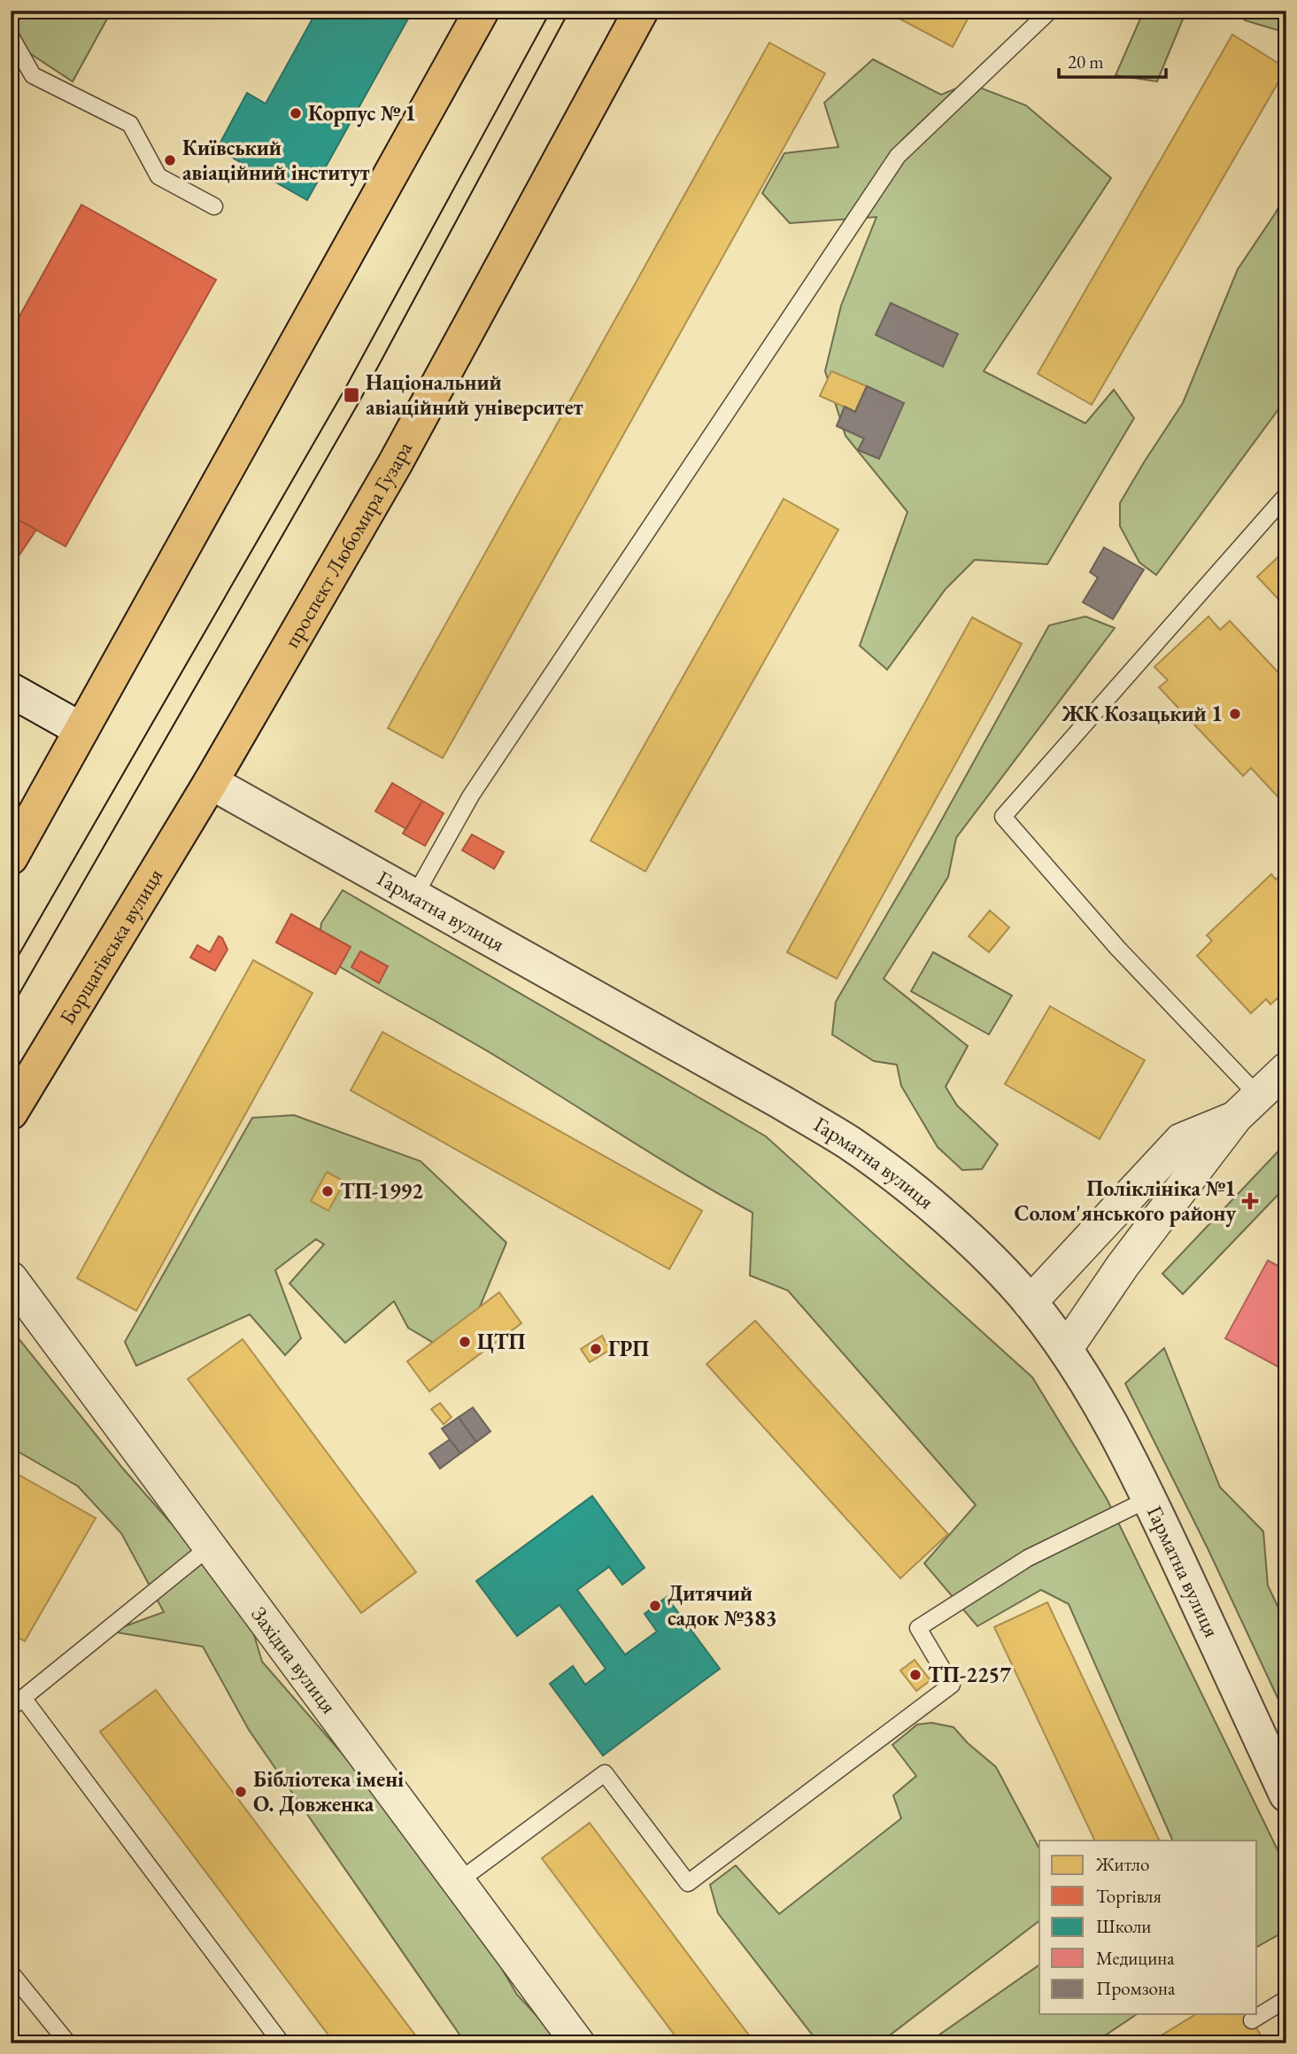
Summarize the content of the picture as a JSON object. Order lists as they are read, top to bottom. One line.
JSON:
{"streets":{"main road":["проспект Любомира Гузара","Борщагівська вулиця"],"street":["Гарматна вулиця","Західна вулиця"]},"crossings":[["проспект Любомира Гузара","Гарматна вулиця"],["проспект Любомира Гузара","Борщагівська вулиця"],["Гарматна вулиця","Борщагівська вулиця"]],"places":{"other":["Корпус № 1","Київський авіаційний інститут","ЖК Козацький 1","ТП-1992","ЦТП","ГРП","Дитячий садок №383","ТП-2257","Бібліотека імені О. Довженка"],"transit":["Національний авіаційний університет"],"health":["Поліклініка №1 Солом'янського району"]},"legend":["Житло","Торгівля","Школи","Медицина","Промзона"],"scale_bar":"20 m"}
